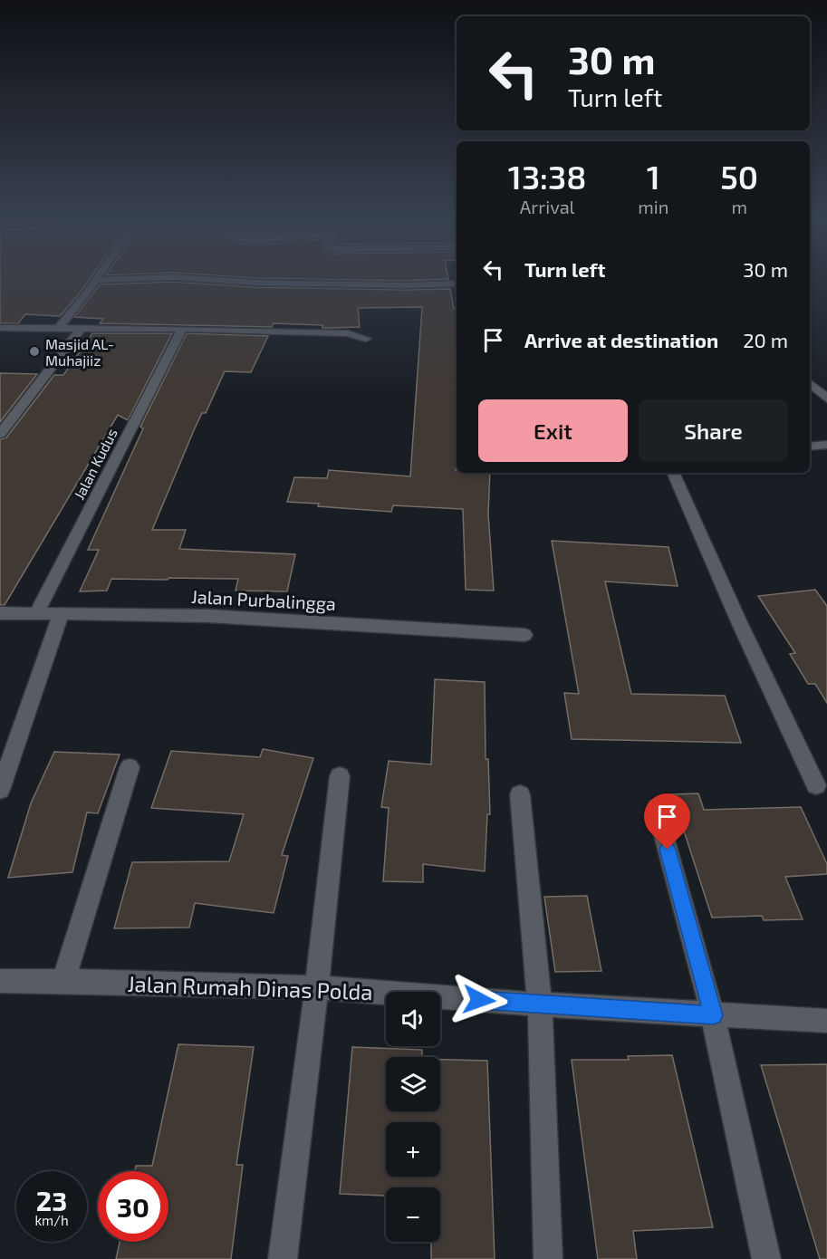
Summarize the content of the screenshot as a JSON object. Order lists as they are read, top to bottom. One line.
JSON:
{"streets":{"street":["Jalan Kudus","Jalan Purbalingga","Jalan Rumah Dinas Polda"]},"crossings":[["Jalan Kudus","Jalan Purbalingga"]],"places":["Masjid AL- Muhajiiz"],"page":{"turn":["30 m","Turn left"],"eta":["13:38","Arrival","1","min","50","m"],"list":[{"name":"Turn left","value":"30 m"},{"name":"Arrive at destination","value":"20 m"}],"buttons":["Exit","Share"],"map_buttons":["+","−"],"speed":"23 km/h","limit":"30"}}
